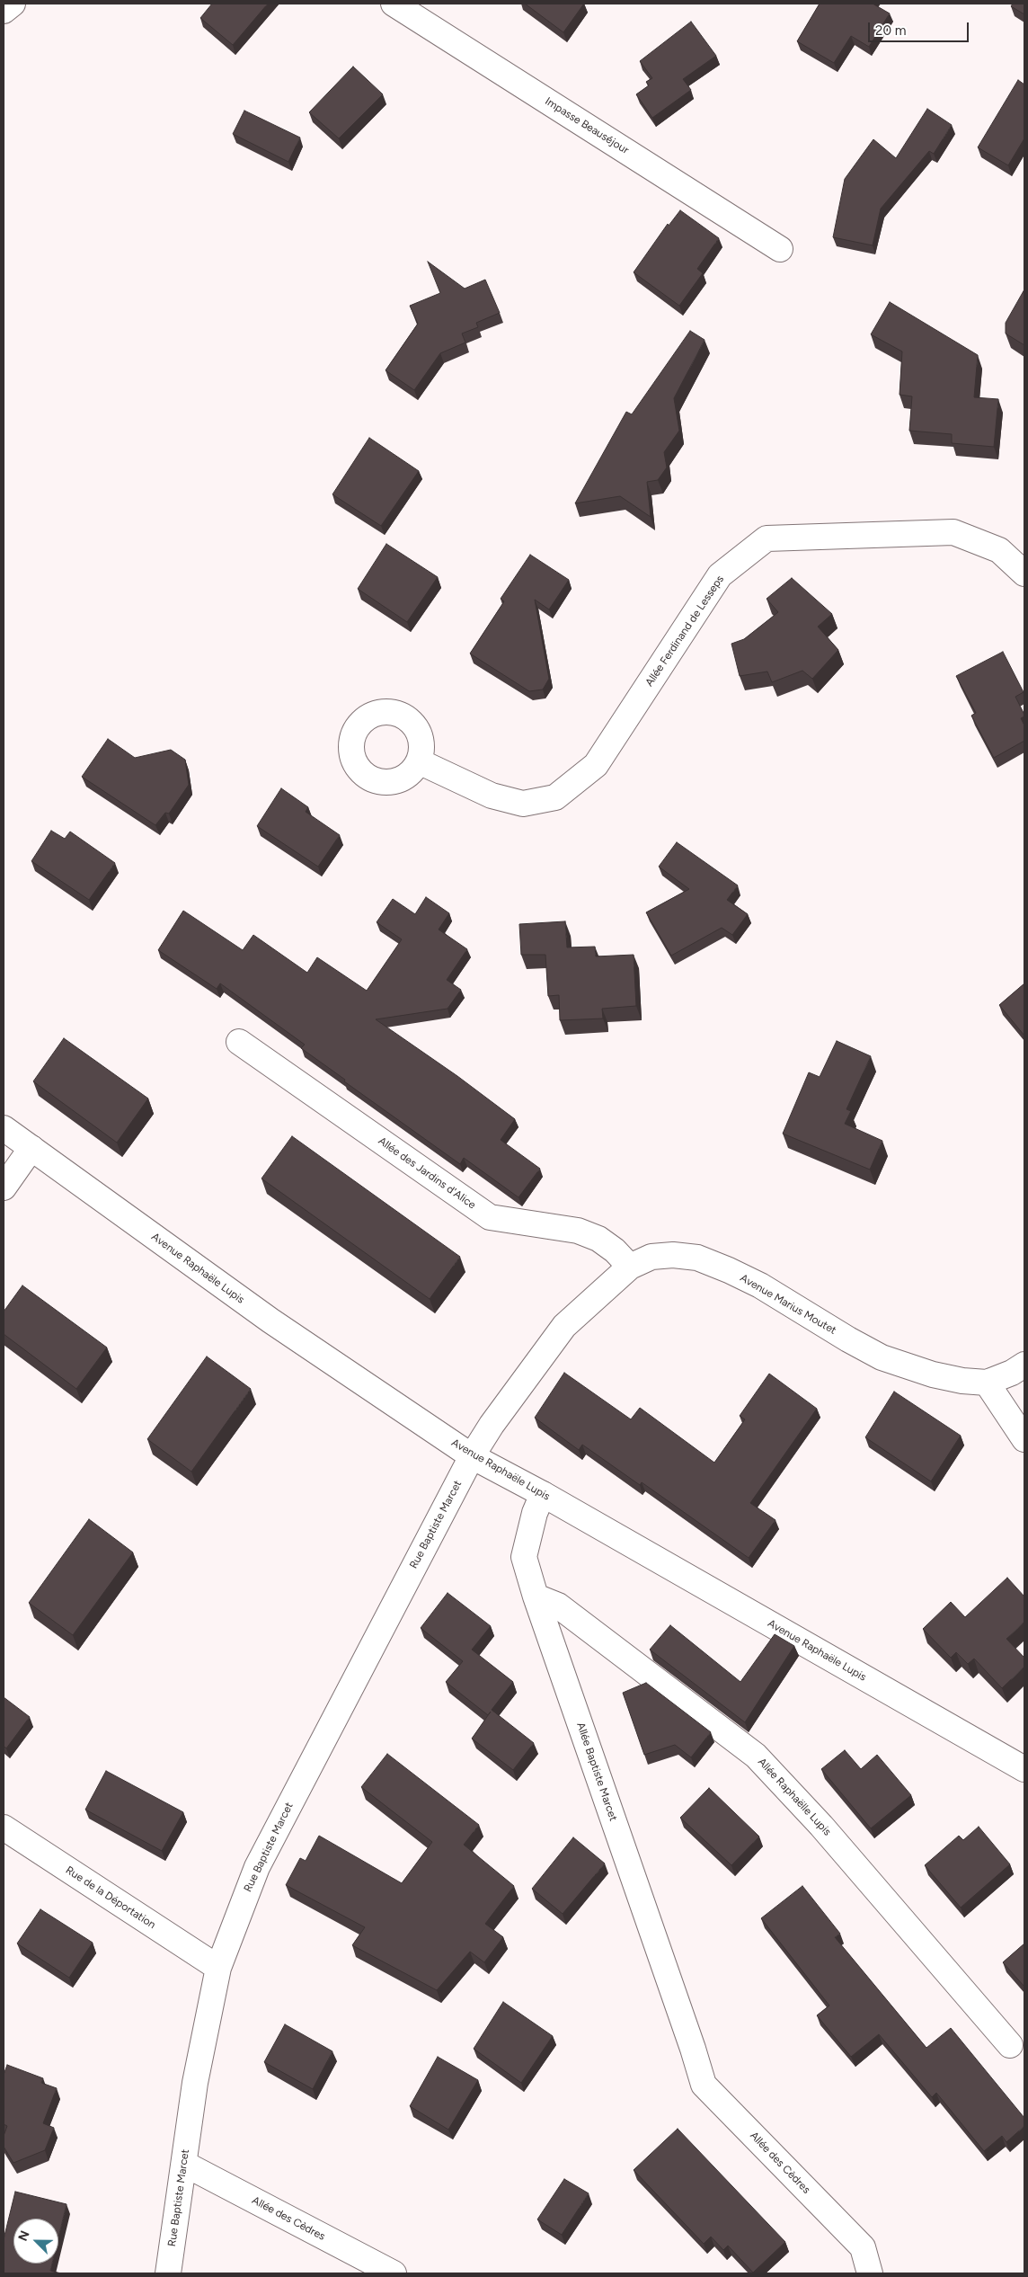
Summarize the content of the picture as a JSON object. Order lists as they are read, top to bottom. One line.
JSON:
{"streets":{"street":["Impasse Beauséjour","Allée Ferdinand de Lesseps","Allée des Jardins d'Alice","Avenue Raphaële Lupis","Avenue Marius Moutet","Rue Baptiste Marcet","Allée Baptiste Marcet","Allée Raphaëlle Lupis","Rue de la Déportation","Allée des Cèdres"]},"crossings":[["Allée des Jardins d'Alice","Avenue Marius Moutet"],["Avenue Raphaële Lupis","Avenue Marius Moutet"],["Avenue Raphaële Lupis","Rue Baptiste Marcet"],["Avenue Raphaële Lupis","Allée Baptiste Marcet"],["Avenue Marius Moutet","Rue Baptiste Marcet"],["Rue Baptiste Marcet","Rue de la Déportation"],["Rue Baptiste Marcet","Allée des Cèdres"],["Allée Baptiste Marcet","Allée Raphaëlle Lupis"],["Allée Baptiste Marcet","Allée des Cèdres"]],"scale_bar":"20 m","north":"top left"}
